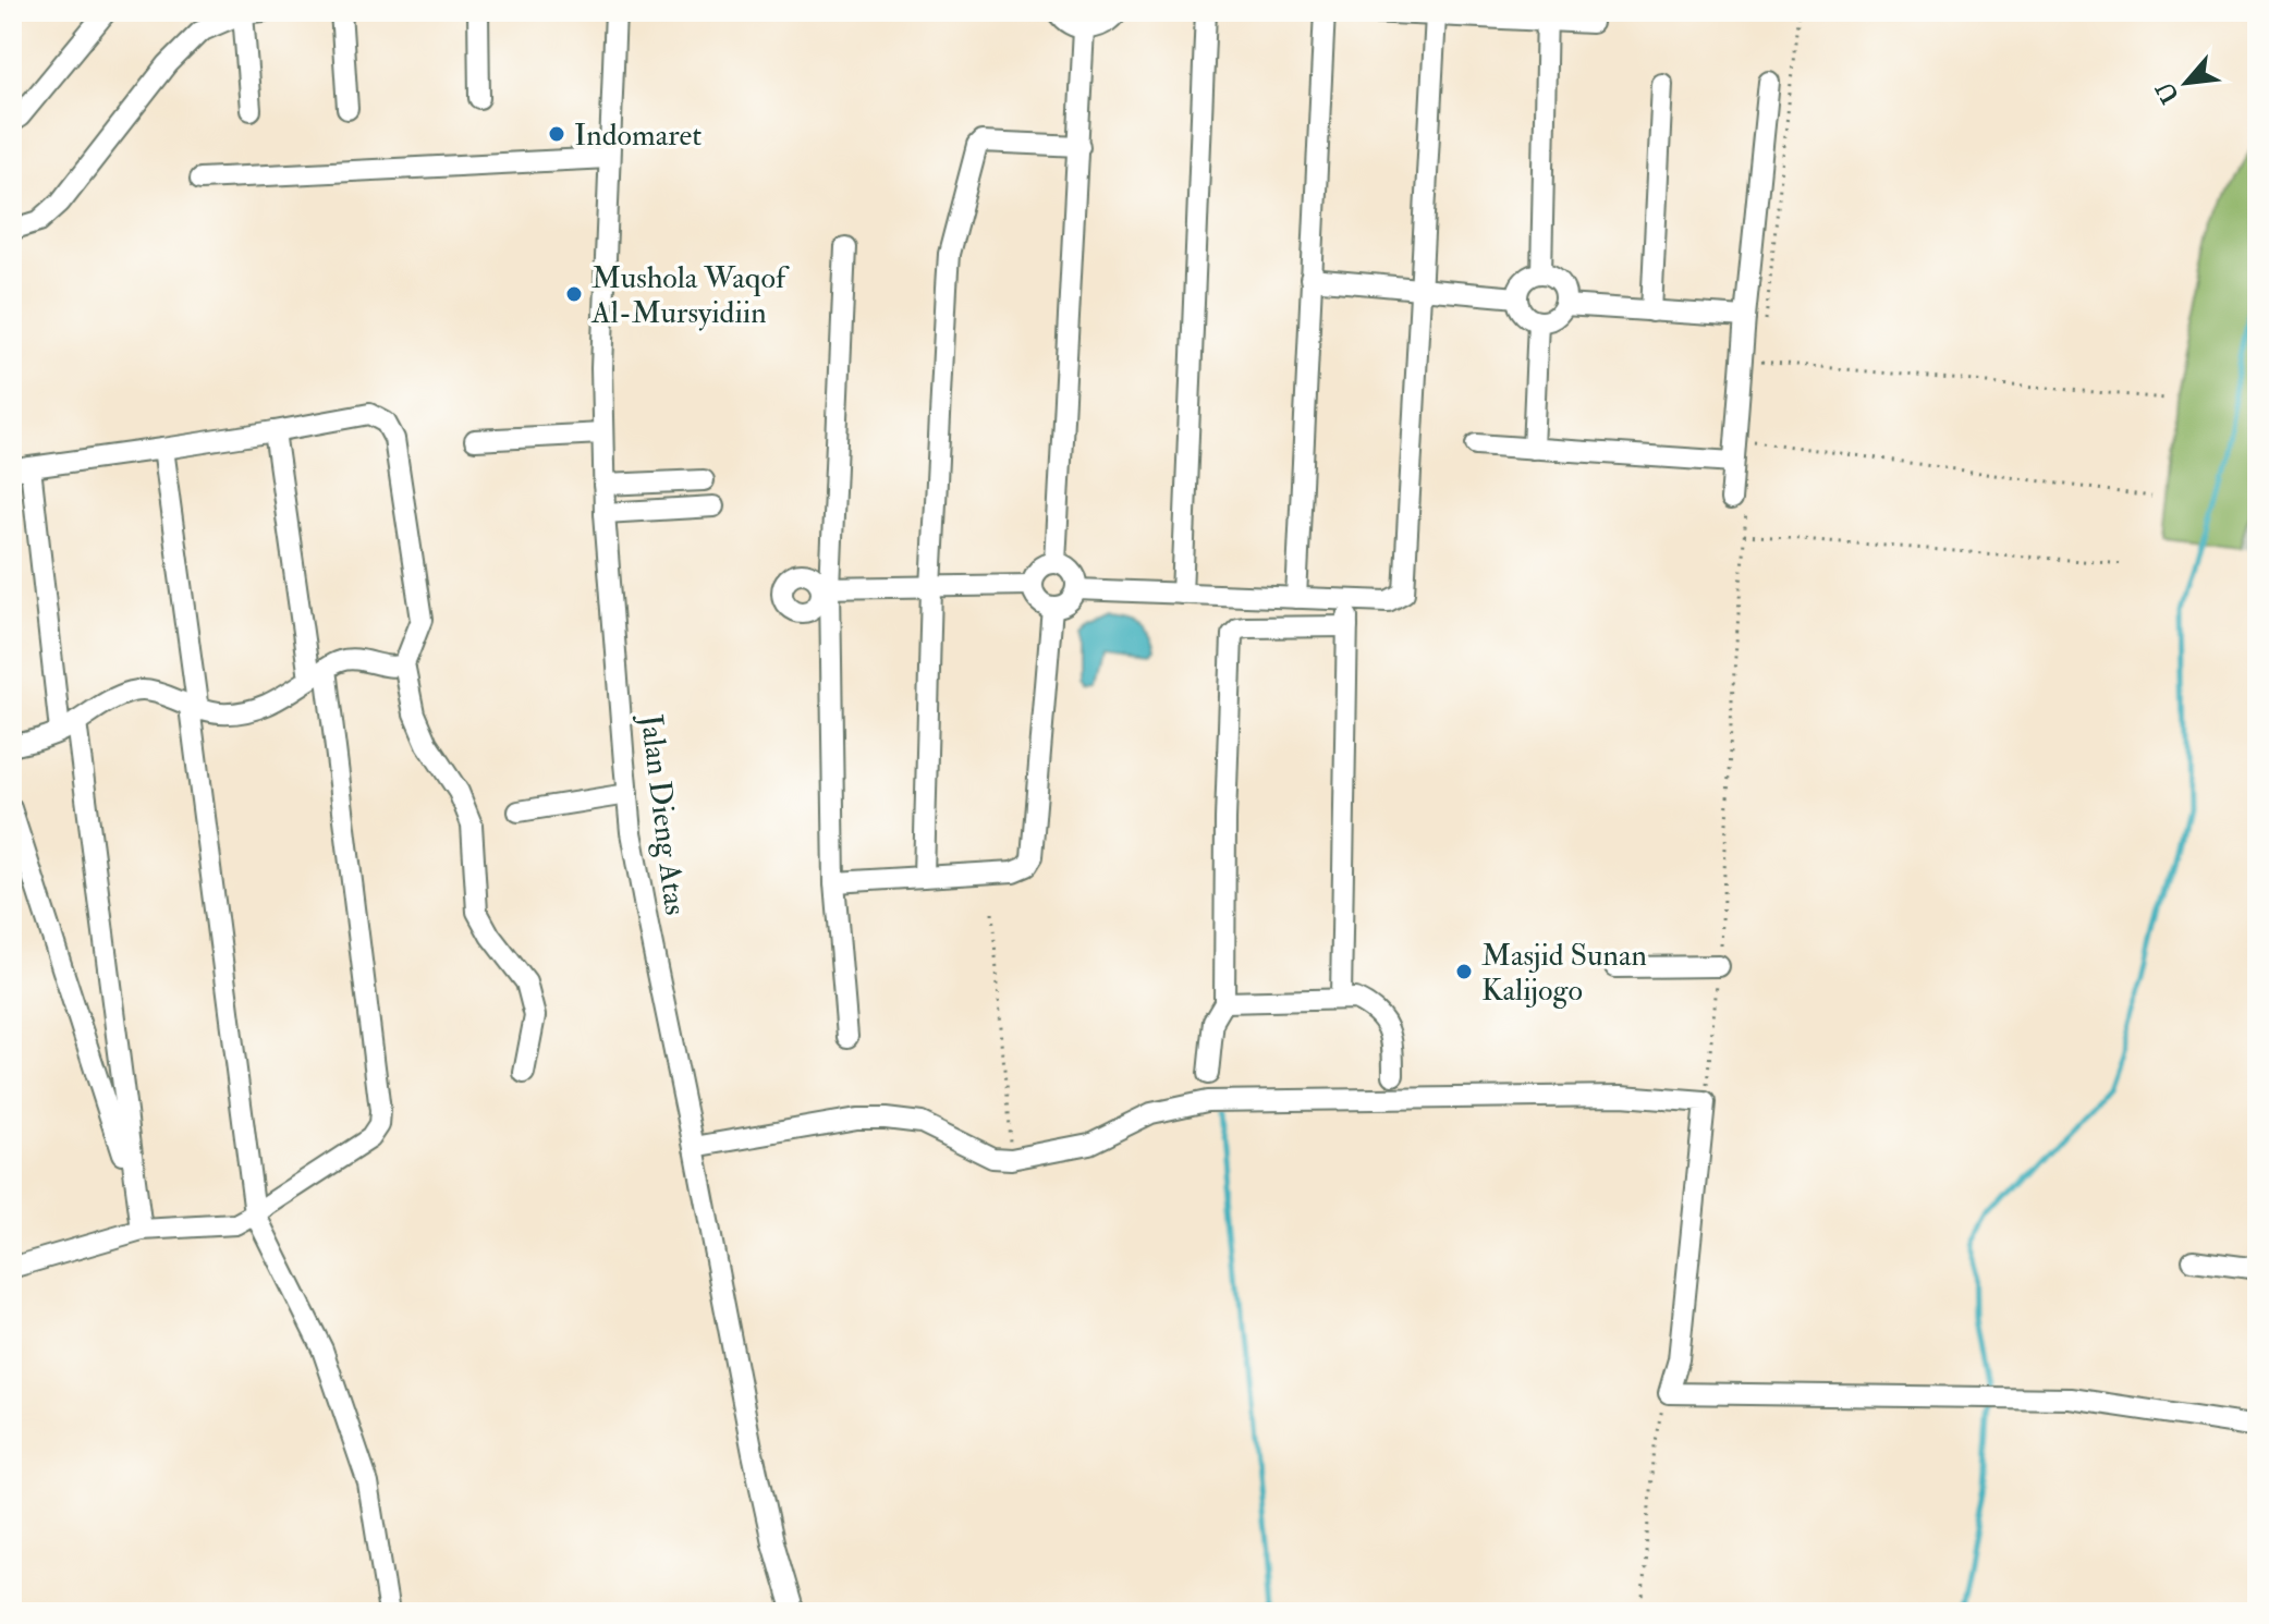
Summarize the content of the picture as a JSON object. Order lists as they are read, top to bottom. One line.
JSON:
{"streets":{"street":["Jalan Dieng Atas"]},"places":["Indomaret","Mushola Waqof Al-Mursyidiin","Masjid Sunan Kalijogo"],"north":"bottom left"}
